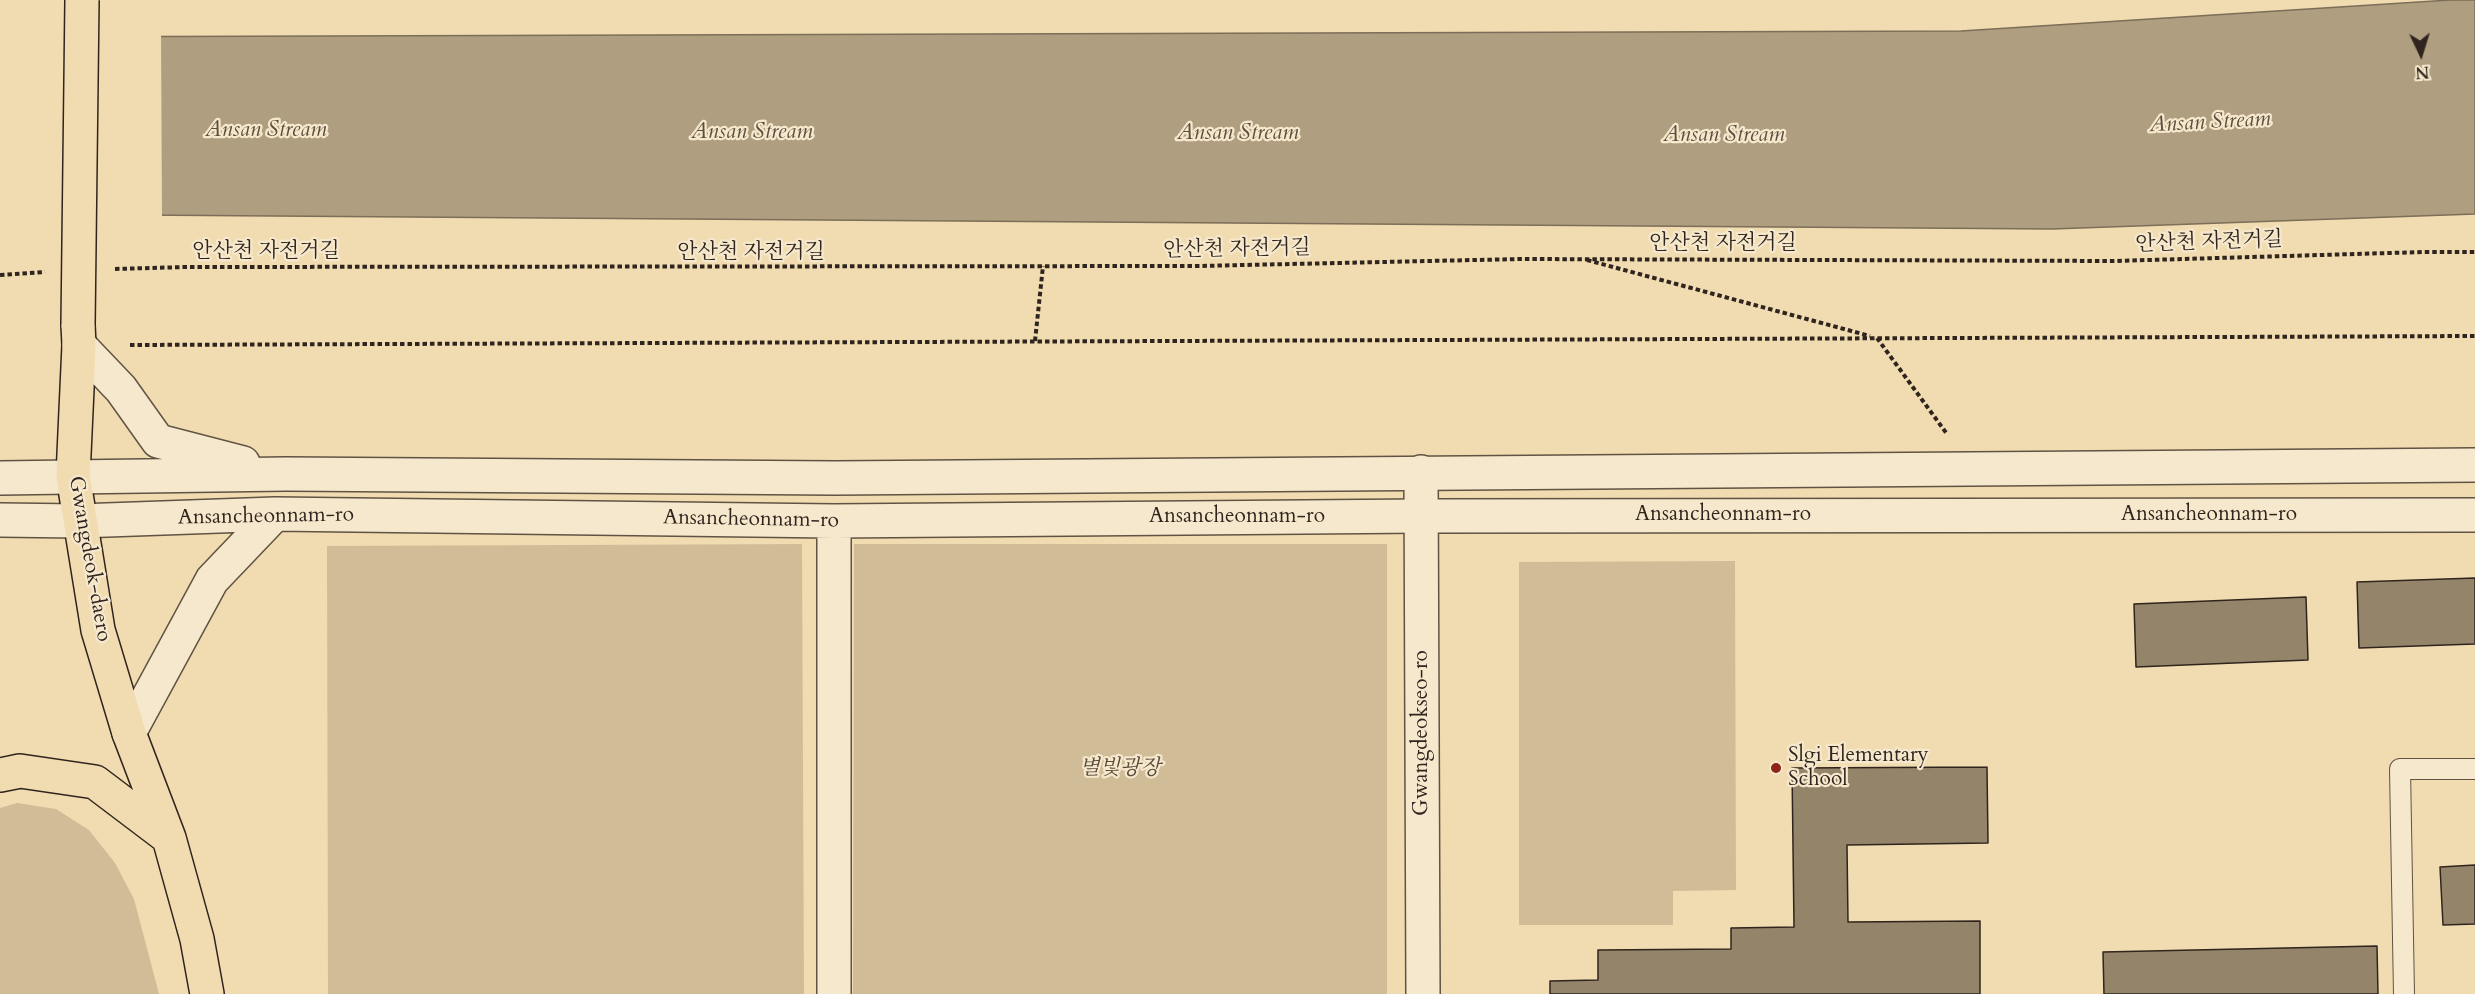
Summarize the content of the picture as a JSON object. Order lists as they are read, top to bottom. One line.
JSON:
{"streets":{"main road":["Gwangdeok-daero"],"street":["Ansancheonnam-ro","Gwangdeokseo-ro"],"path":["안산천 자전거길"]},"crossings":[["Ansancheonnam-ro","Gwangdeok-daero"],["Ansancheonnam-ro","Gwangdeokseo-ro"]],"water":["Ansan Stream"],"parks":["별빛광장"],"places":["Slgi Elementary School"],"north":"bottom"}
